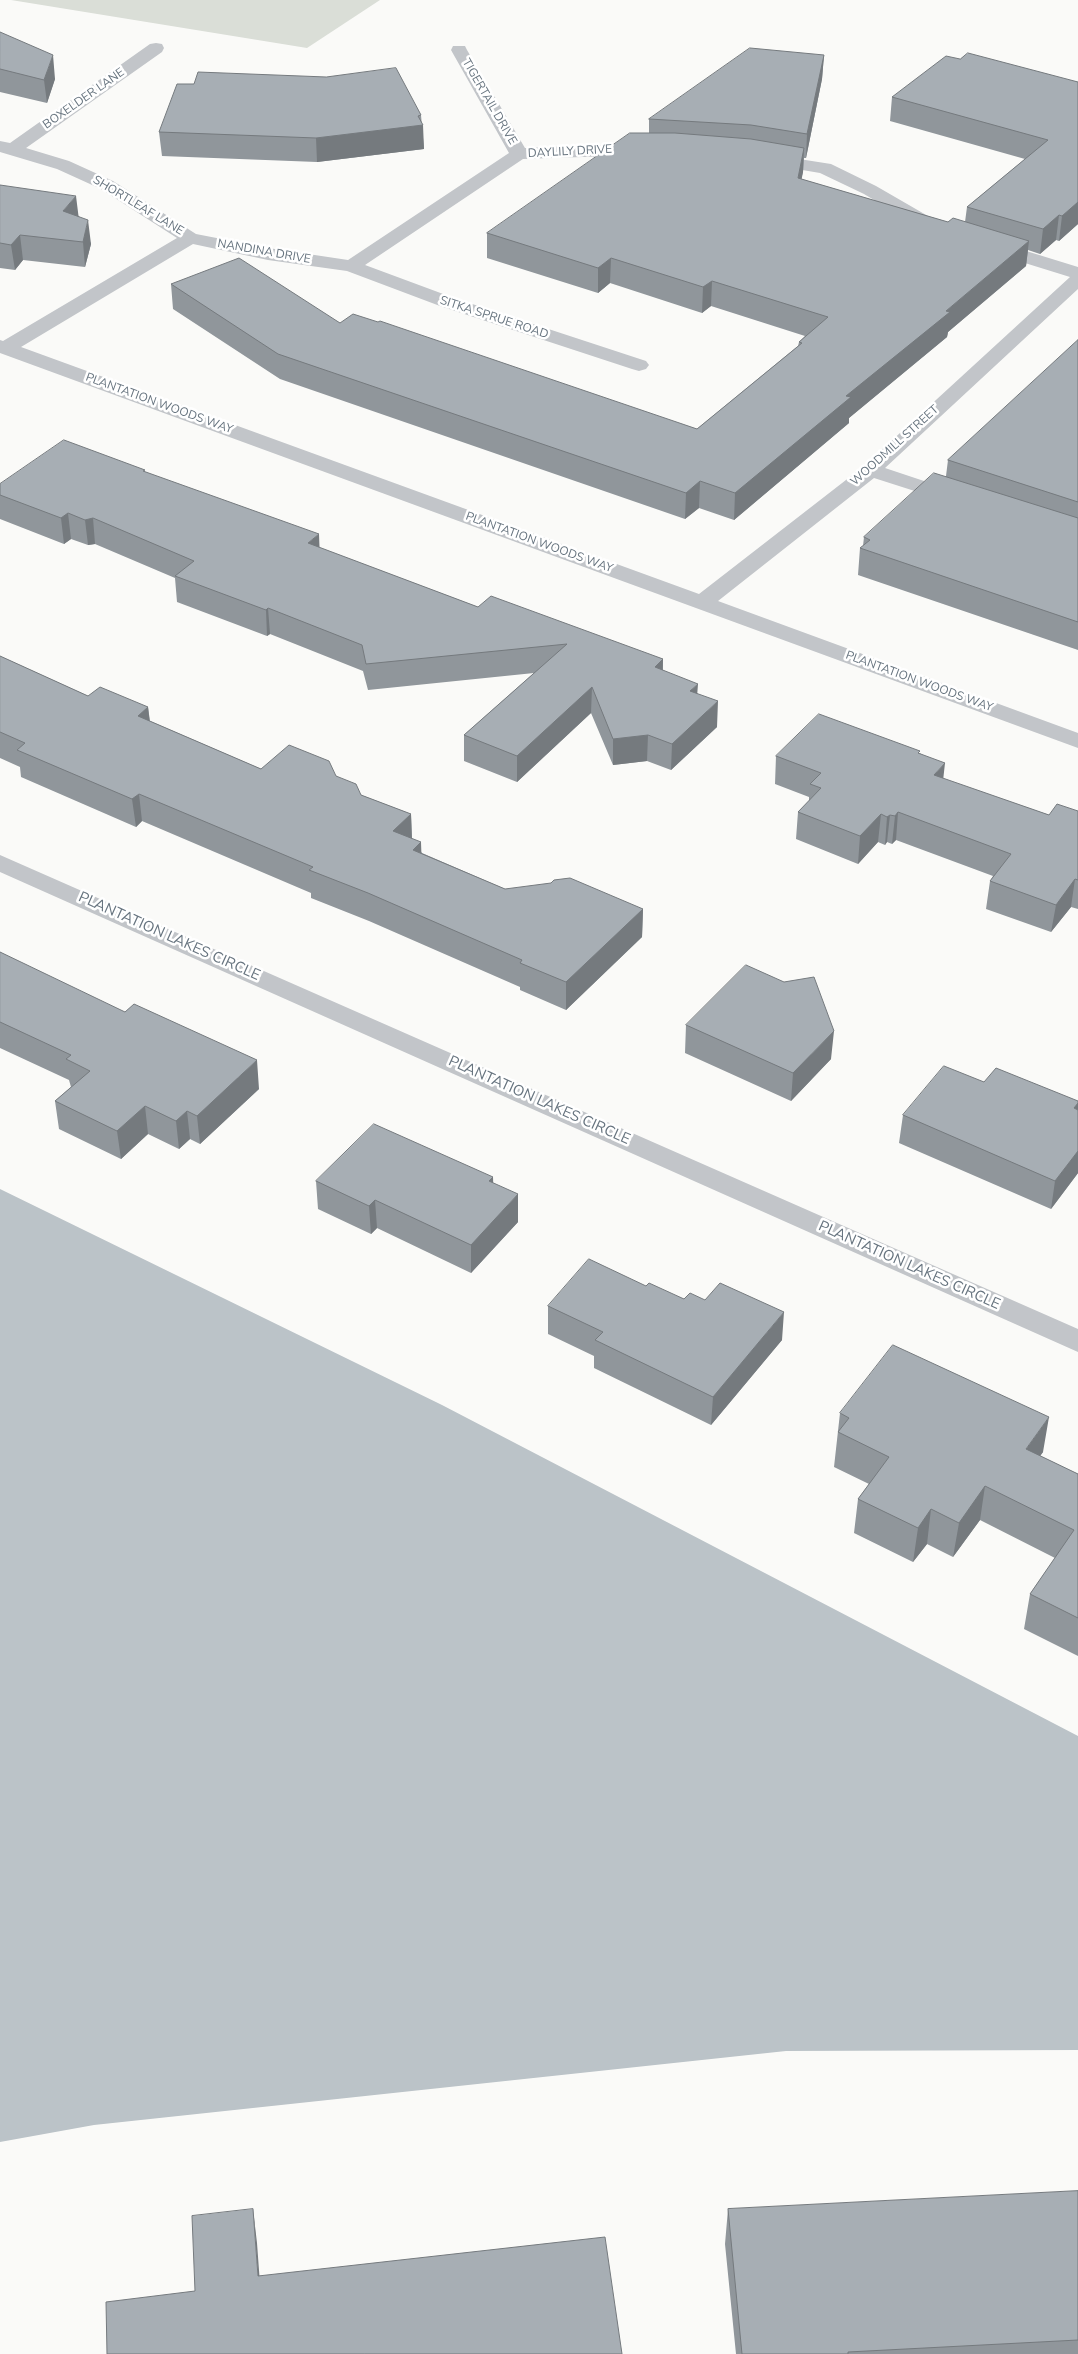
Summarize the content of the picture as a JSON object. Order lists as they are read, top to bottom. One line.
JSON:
{"streets":{"street":["BOXELDER LANE","TIGERTAIL DRIVE","DAYLILY DRIVE","SHORTLEAF LANE","NANDINA DRIVE","SITKA SPRUE ROAD","PLANTATION WOODS WAY","WOODMILL STREET","PLANTATION LAKES CIRCLE"]},"crossings":[["BOXELDER LANE","SHORTLEAF LANE"],["TIGERTAIL DRIVE","DAYLILY DRIVE"],["SHORTLEAF LANE","NANDINA DRIVE"],["NANDINA DRIVE","SITKA SPRUE ROAD"],["PLANTATION WOODS WAY","WOODMILL STREET"]]}
